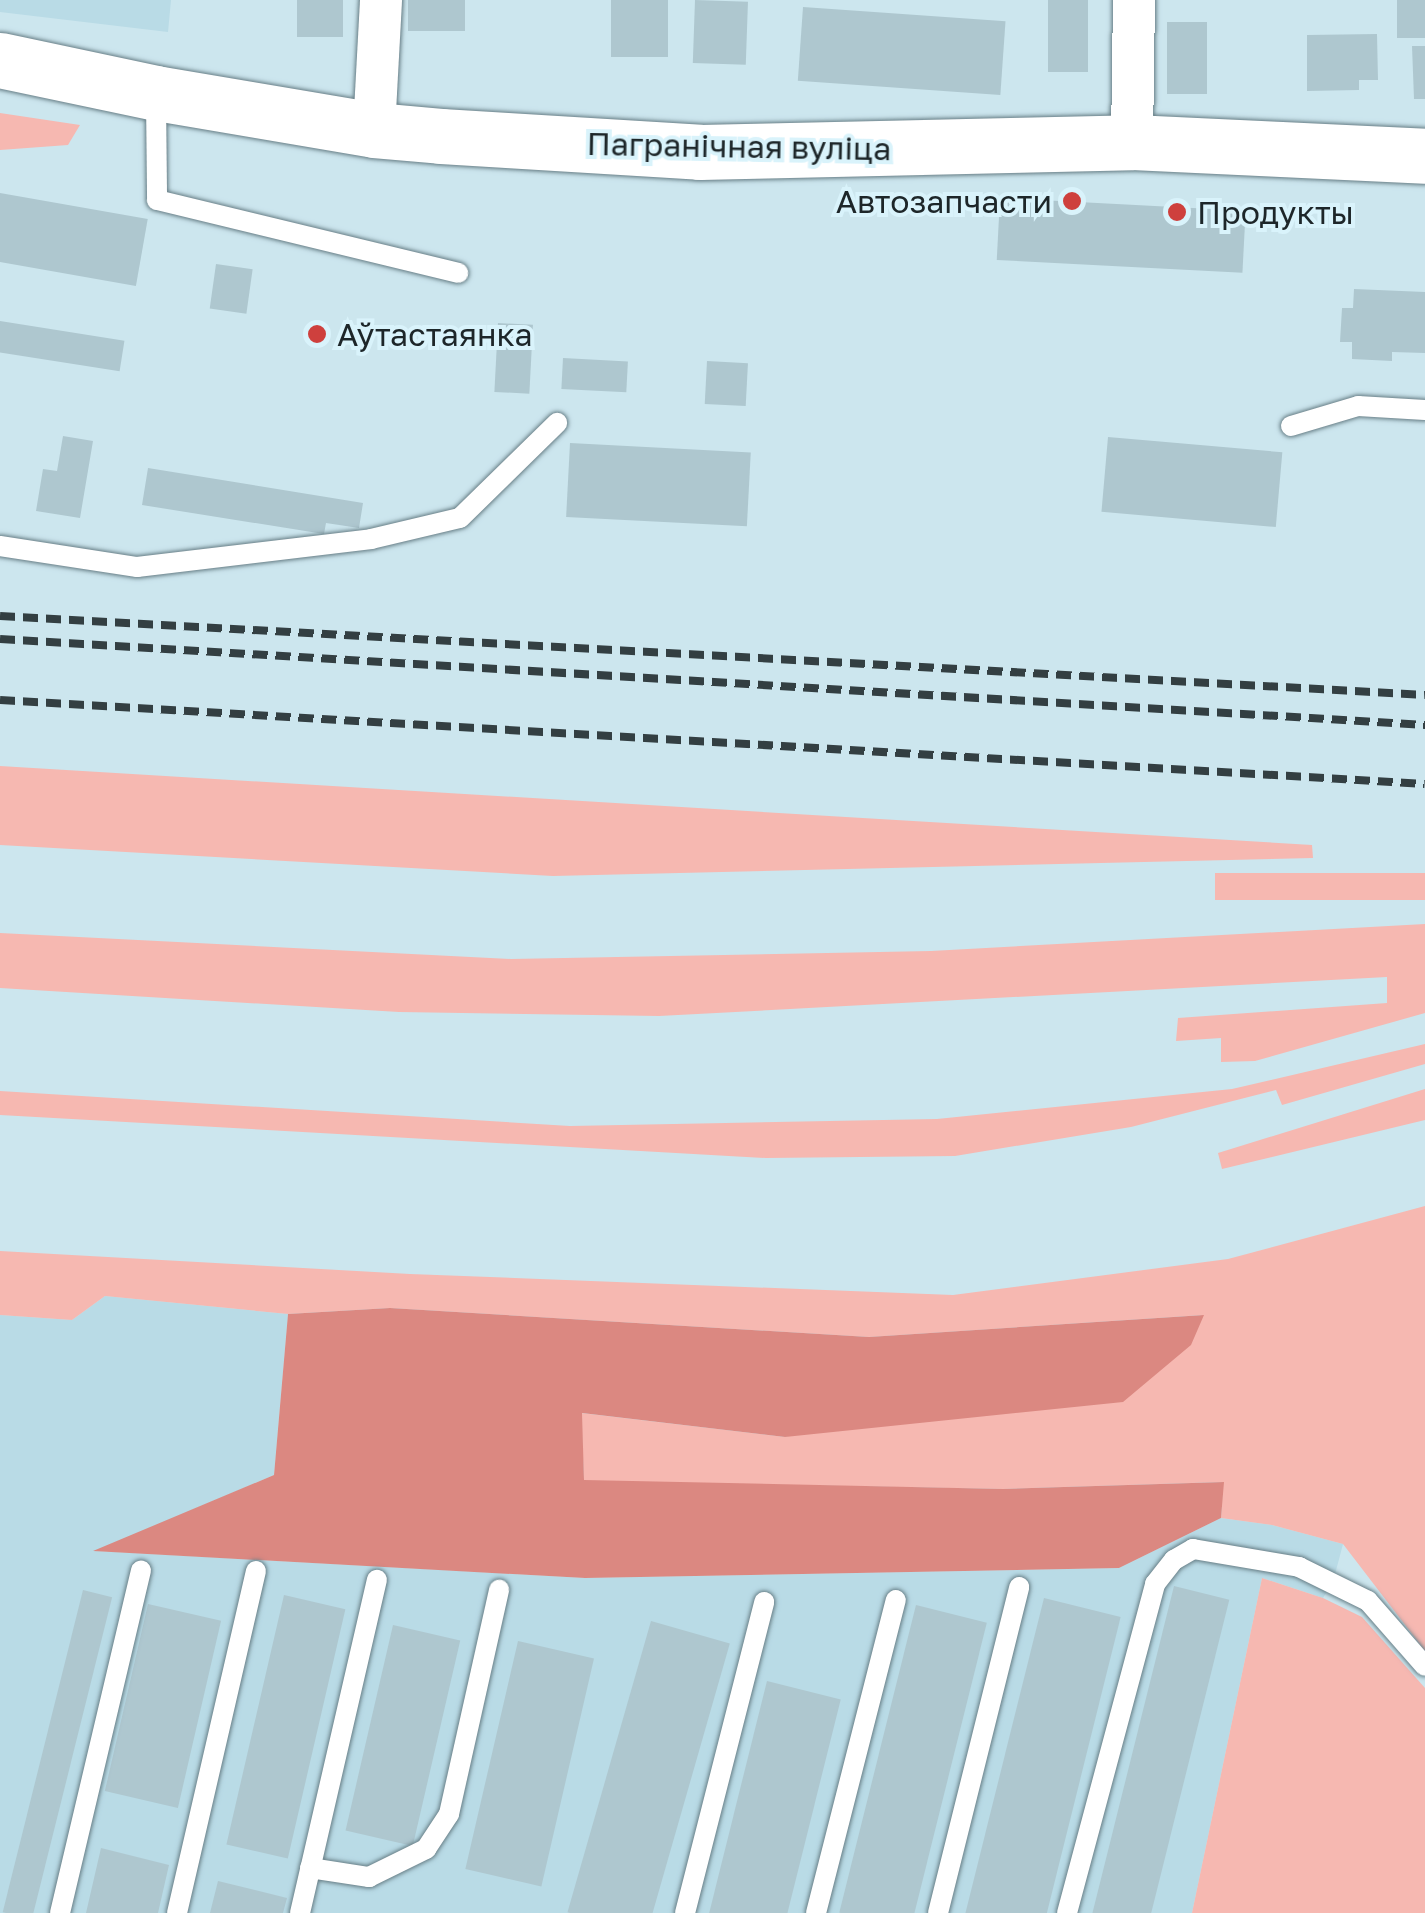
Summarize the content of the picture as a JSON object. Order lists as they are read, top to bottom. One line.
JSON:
{"streets":{"main road":["Пагранічная вуліца"]},"places":["Автозапчасти","Продукты","Аўтастаянка"]}
